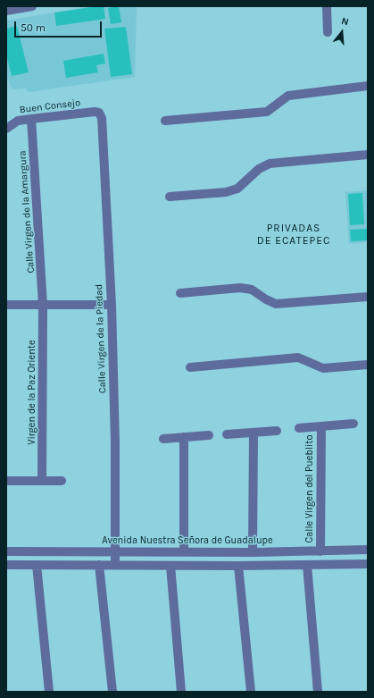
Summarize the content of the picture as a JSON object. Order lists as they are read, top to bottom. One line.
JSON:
{"streets":{"street":["Buen Consejo","Calle Virgen de la Amargura","Calle Virgen de la Piedad","Virgen de la Paz Oriente","Calle Virgen del Pueblito","Avenida Nuestra Señora de Guadalupe"]},"crossings":[["Buen Consejo","Calle Virgen de la Amargura"],["Buen Consejo","Calle Virgen de la Piedad"],["Calle Virgen de la Amargura","Virgen de la Paz Oriente"],["Calle Virgen de la Piedad","Avenida Nuestra Señora de Guadalupe"],["Calle Virgen del Pueblito","Avenida Nuestra Señora de Guadalupe"]],"districts":["PRIVADAS DE ECATEPEC"],"scale_bar":"50 m","north":"top"}
